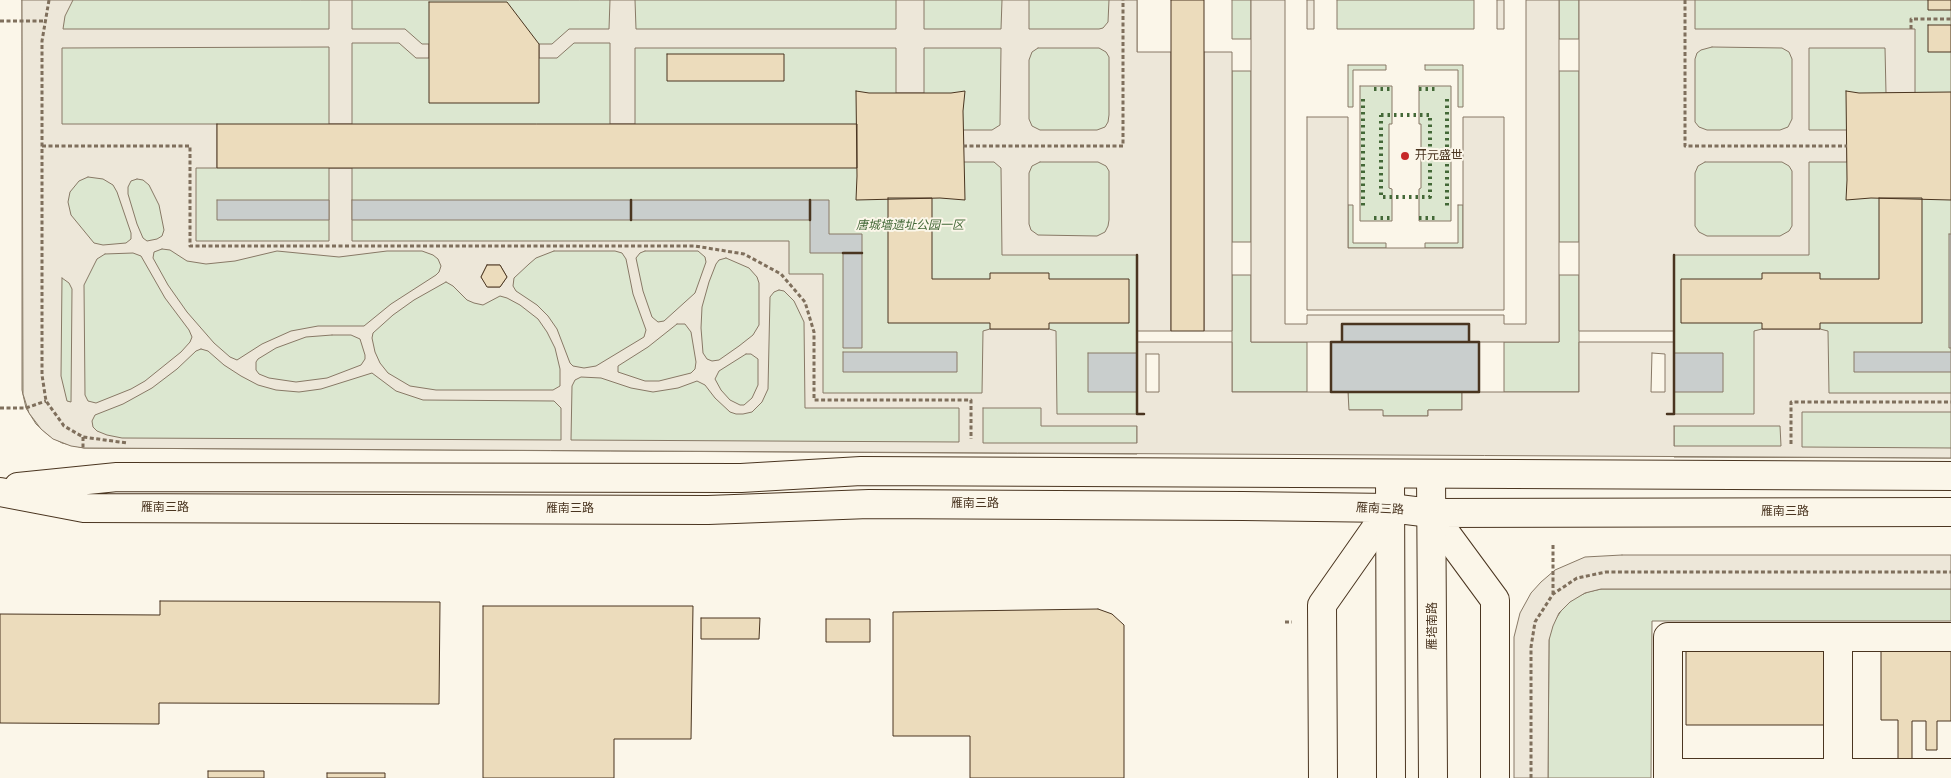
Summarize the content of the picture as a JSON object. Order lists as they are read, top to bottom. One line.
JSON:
{"streets":{"street":["雁南三路","雁塔南路"]},"crossings":[["雁南三路","雁塔南路"]],"parks":["唐城墙遗址公园一区"],"places":["开元盛世"]}
